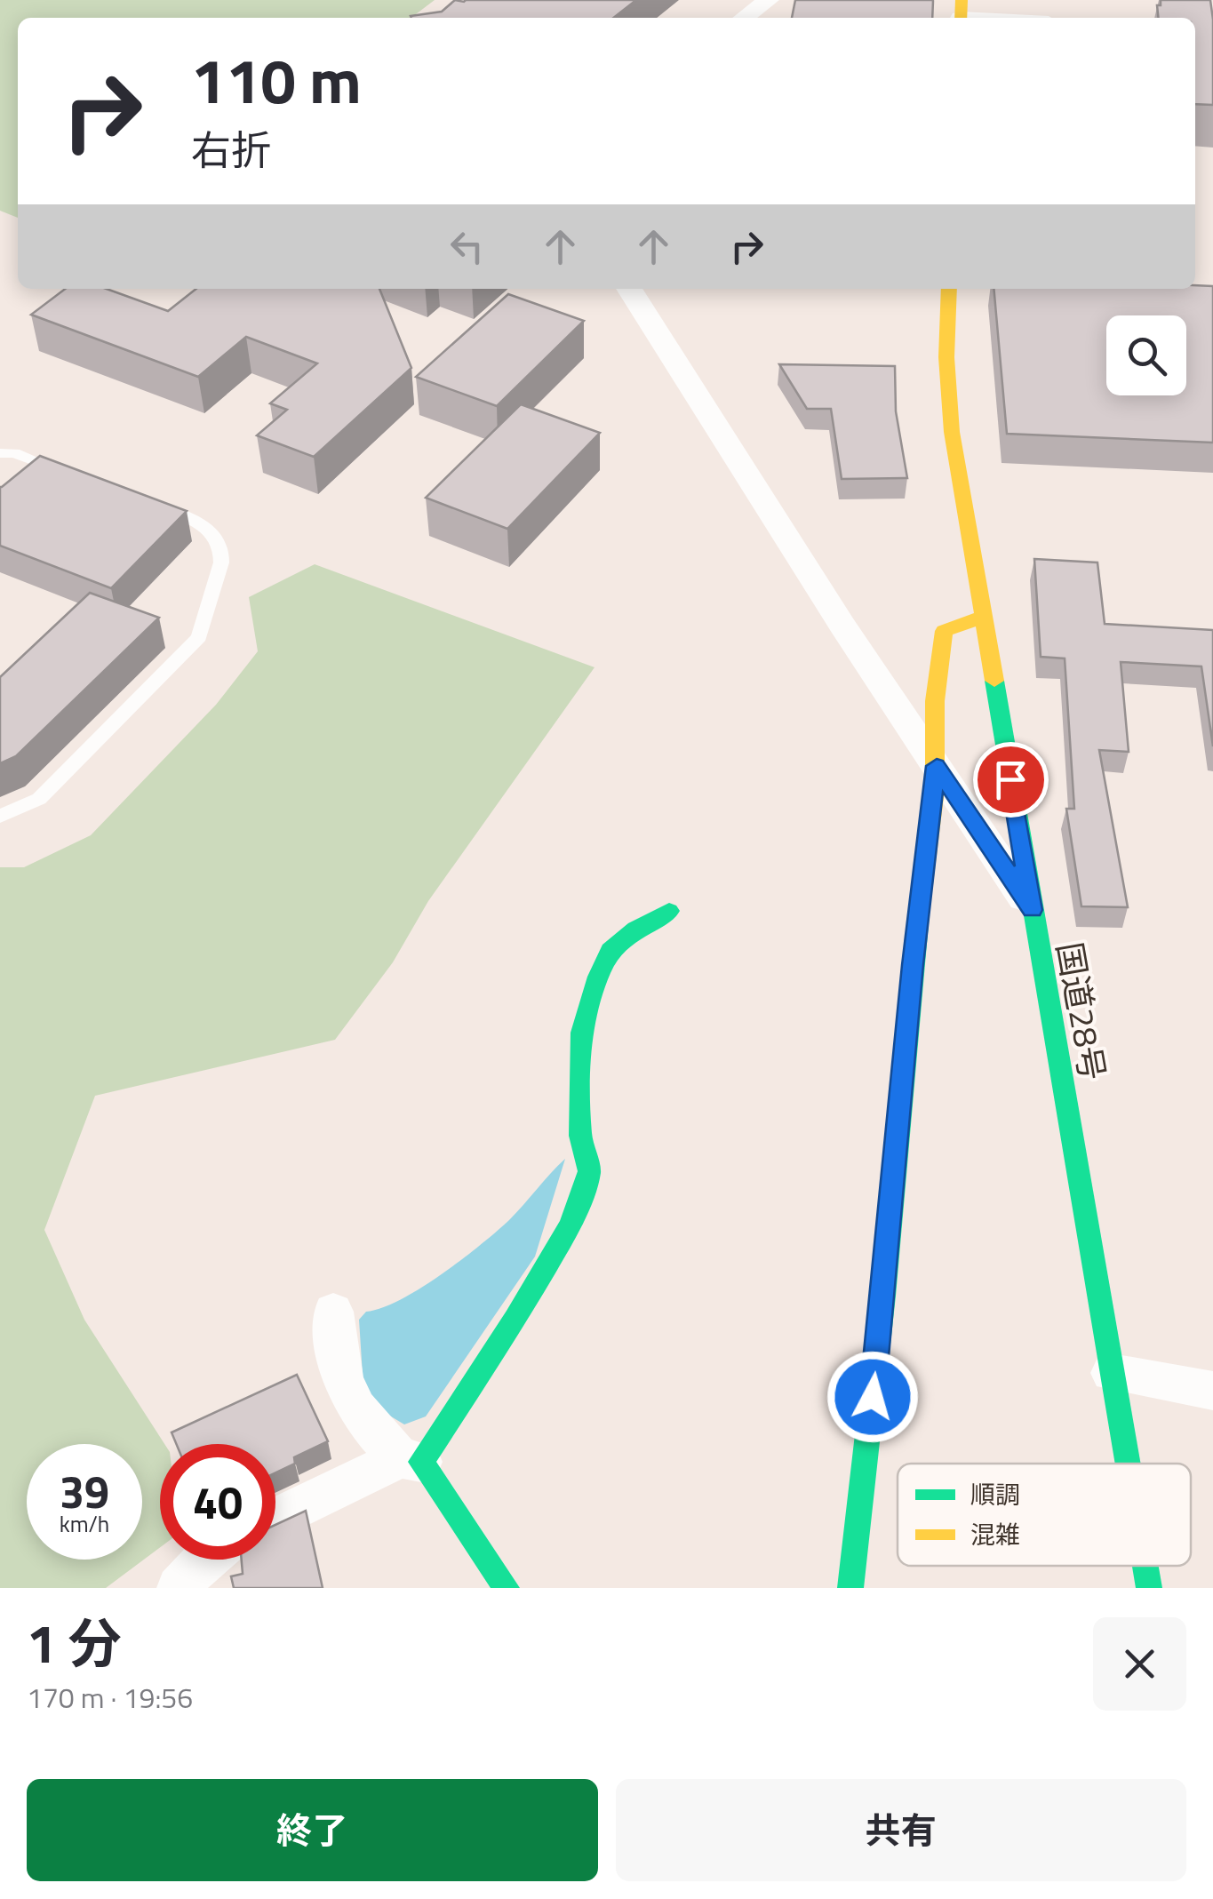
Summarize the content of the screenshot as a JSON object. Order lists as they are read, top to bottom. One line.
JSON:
{"streets":{"main road":["国道28号"]},"legend":["順調","混雑"],"page":{"turn":["110 m","右折"],"speed":"39 km/h","limit":"40","heading":["1 分","170 m · 19:56"],"buttons":["終了","共有"]}}
